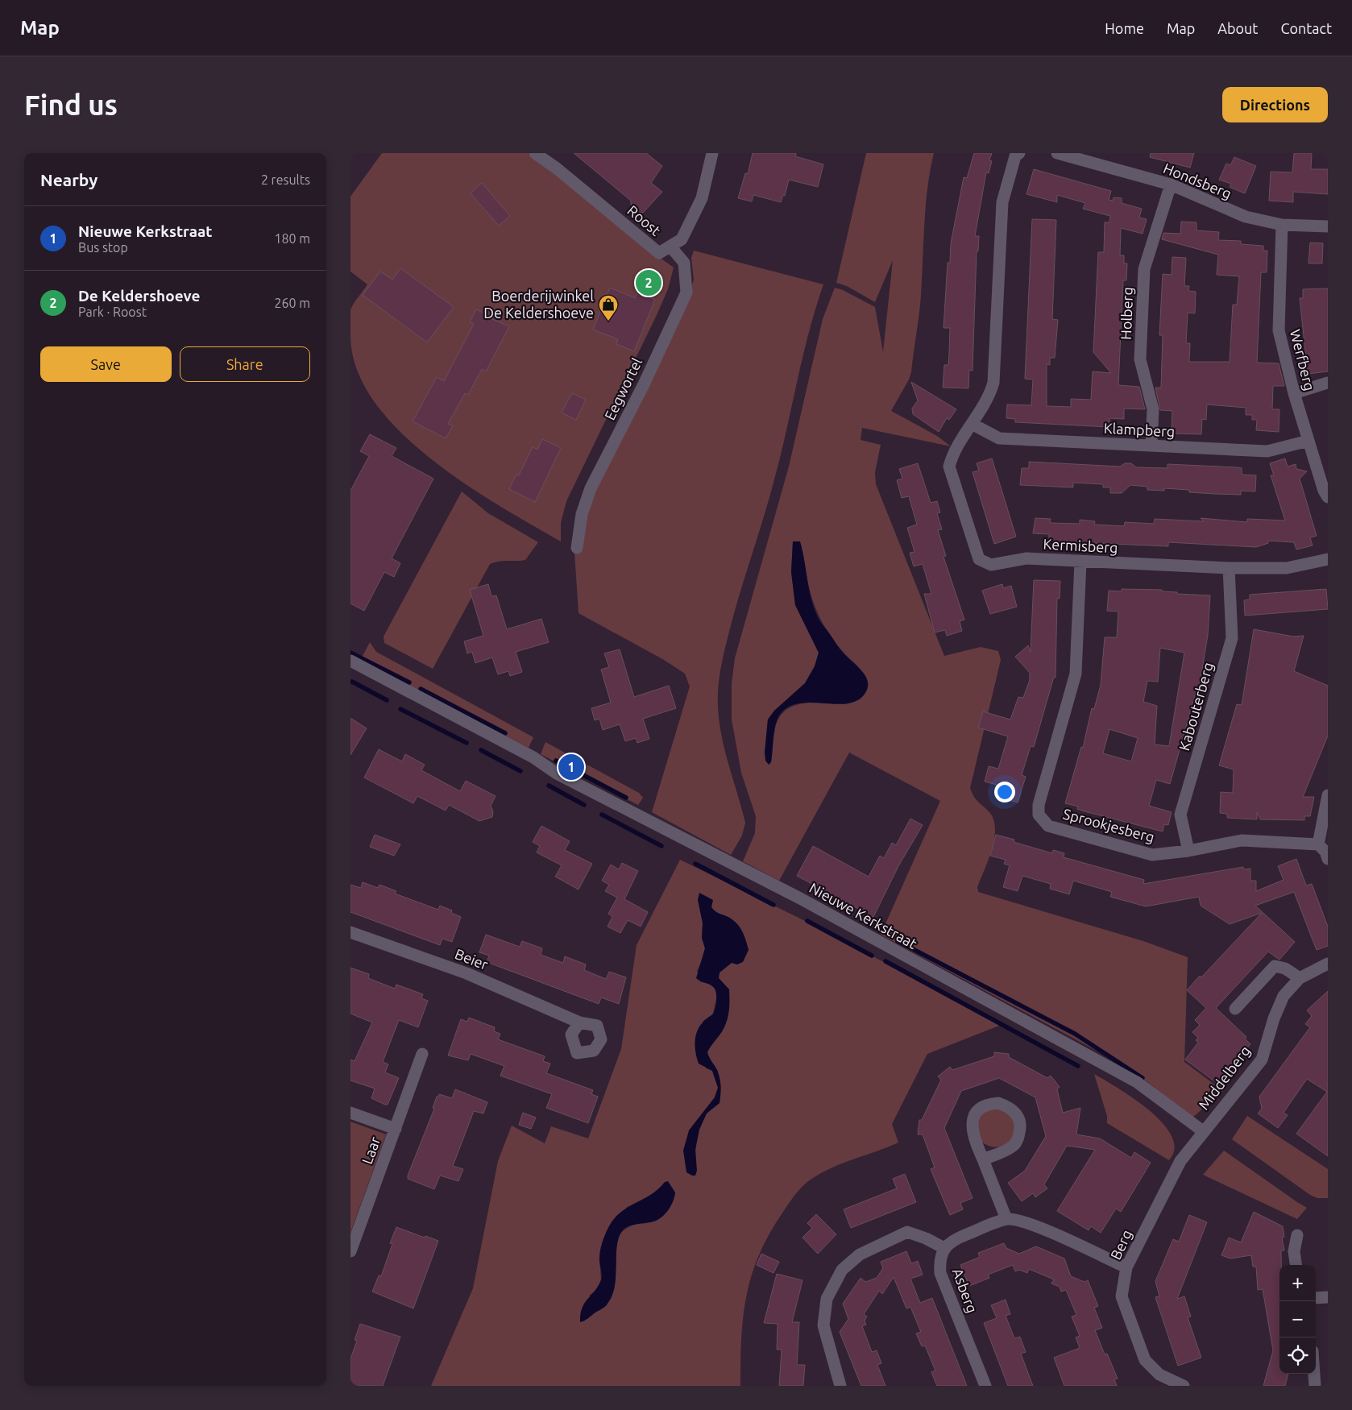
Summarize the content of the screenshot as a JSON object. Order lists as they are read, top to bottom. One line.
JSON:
{"streets":{"street":["Hondsberg","Roost","Holberg","Werfberg","Eegwortel","Klampberg","Kermisberg","Kabouterberg","Sprookjesberg","Nieuwe Kerkstraat","Beier","Middelberg","Laar","Berg","Asberg"]},"crossings":[["Hondsberg","Holberg"],["Hondsberg","Werfberg"],["Roost","Eegwortel"],["Holberg","Klampberg"],["Werfberg","Klampberg"],["Klampberg","Kermisberg"],["Kermisberg","Kabouterberg"],["Kermisberg","Sprookjesberg"],["Kabouterberg","Sprookjesberg"],["Nieuwe Kerkstraat","Middelberg"],["Nieuwe Kerkstraat","Berg"],["Middelberg","Berg"]],"places":{"shop":["Boerderijwinkel De Keldershoeve"]},"page":{"header":"Map","nav":["Home","Map","About","Contact"],"buttons":["Directions",["Save","Share"]],"title":"Find us","heading":["Nearby","2 results"],"list":[{"mark":"1","name":"Nieuwe Kerkstraat","note":"Bus stop","value":"180 m"},{"mark":"2","name":"De Keldershoeve","note":"Park · Roost","value":"260 m"}],"pins":["2","1"],"map_buttons":["+","−"]}}
